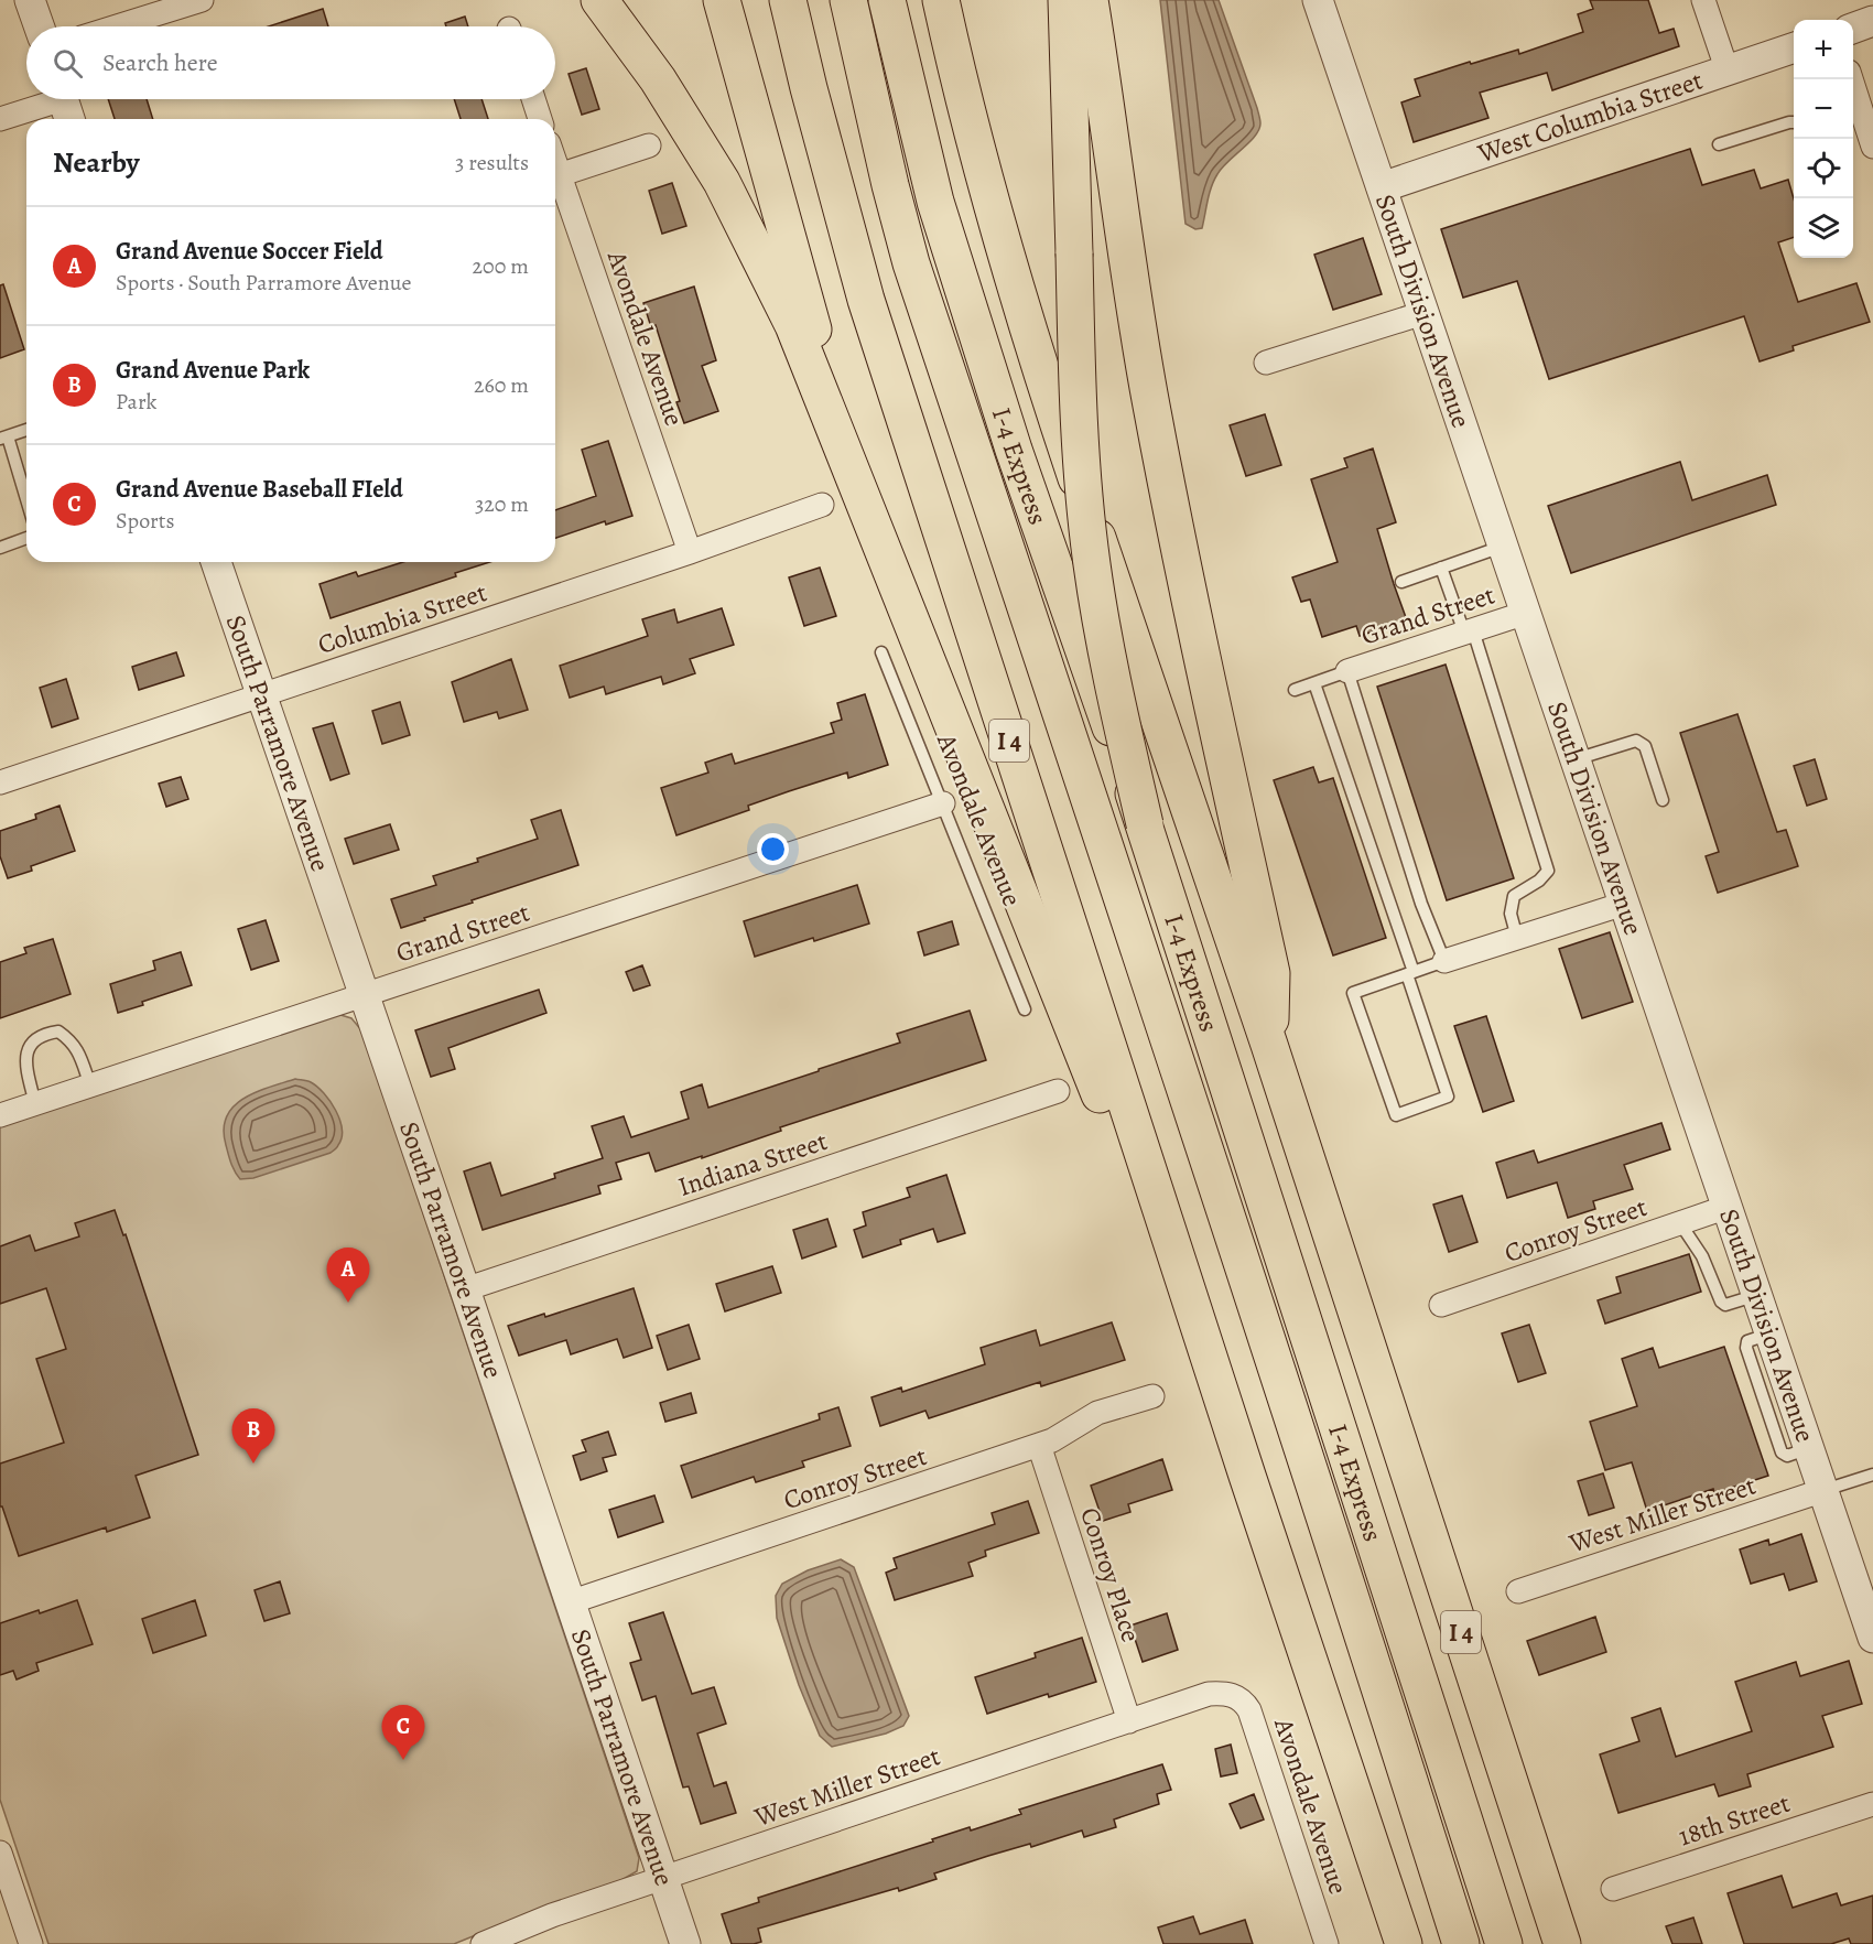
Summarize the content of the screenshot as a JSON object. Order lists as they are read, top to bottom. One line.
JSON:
{"streets":{"highway":["I-4 Express","I 4"],"street":["West Columbia Street","South Division Avenue","Avondale Avenue","Grand Street","Columbia Street","South Parramore Avenue","Indiana Street","Conroy Street","West Miller Street","Conroy Place","18th Street"]},"crossings":[["West Columbia Street","South Division Avenue"],["South Division Avenue","Grand Street"],["South Division Avenue","Conroy Street"],["South Division Avenue","West Miller Street"],["Avondale Avenue","Grand Street"],["Avondale Avenue","Columbia Street"],["Avondale Avenue","West Miller Street"],["Grand Street","South Parramore Avenue"],["Columbia Street","South Parramore Avenue"],["South Parramore Avenue","Indiana Street"],["South Parramore Avenue","Conroy Street"],["South Parramore Avenue","West Miller Street"],["Conroy Street","Conroy Place"],["West Miller Street","Conroy Place"]],"page":{"map_buttons":["+","−"],"search":"Search here","heading":["Nearby","3 results"],"list":[{"mark":"A","name":"Grand Avenue Soccer Field","note":"Sports · South Parramore Avenue","value":"200 m"},{"mark":"B","name":"Grand Avenue Park","note":"Park","value":"260 m"},{"mark":"C","name":"Grand Avenue Baseball FIeld","note":"Sports","value":"320 m"}],"pins":["A","B","C"]}}
